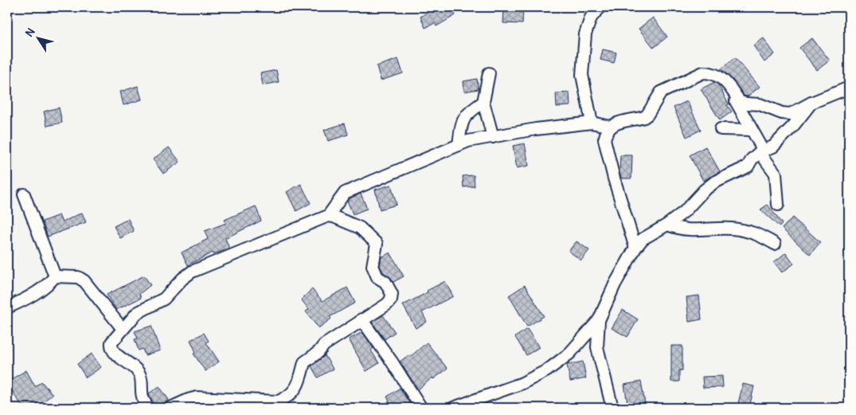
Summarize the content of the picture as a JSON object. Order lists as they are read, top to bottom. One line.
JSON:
{"north":"top left"}
